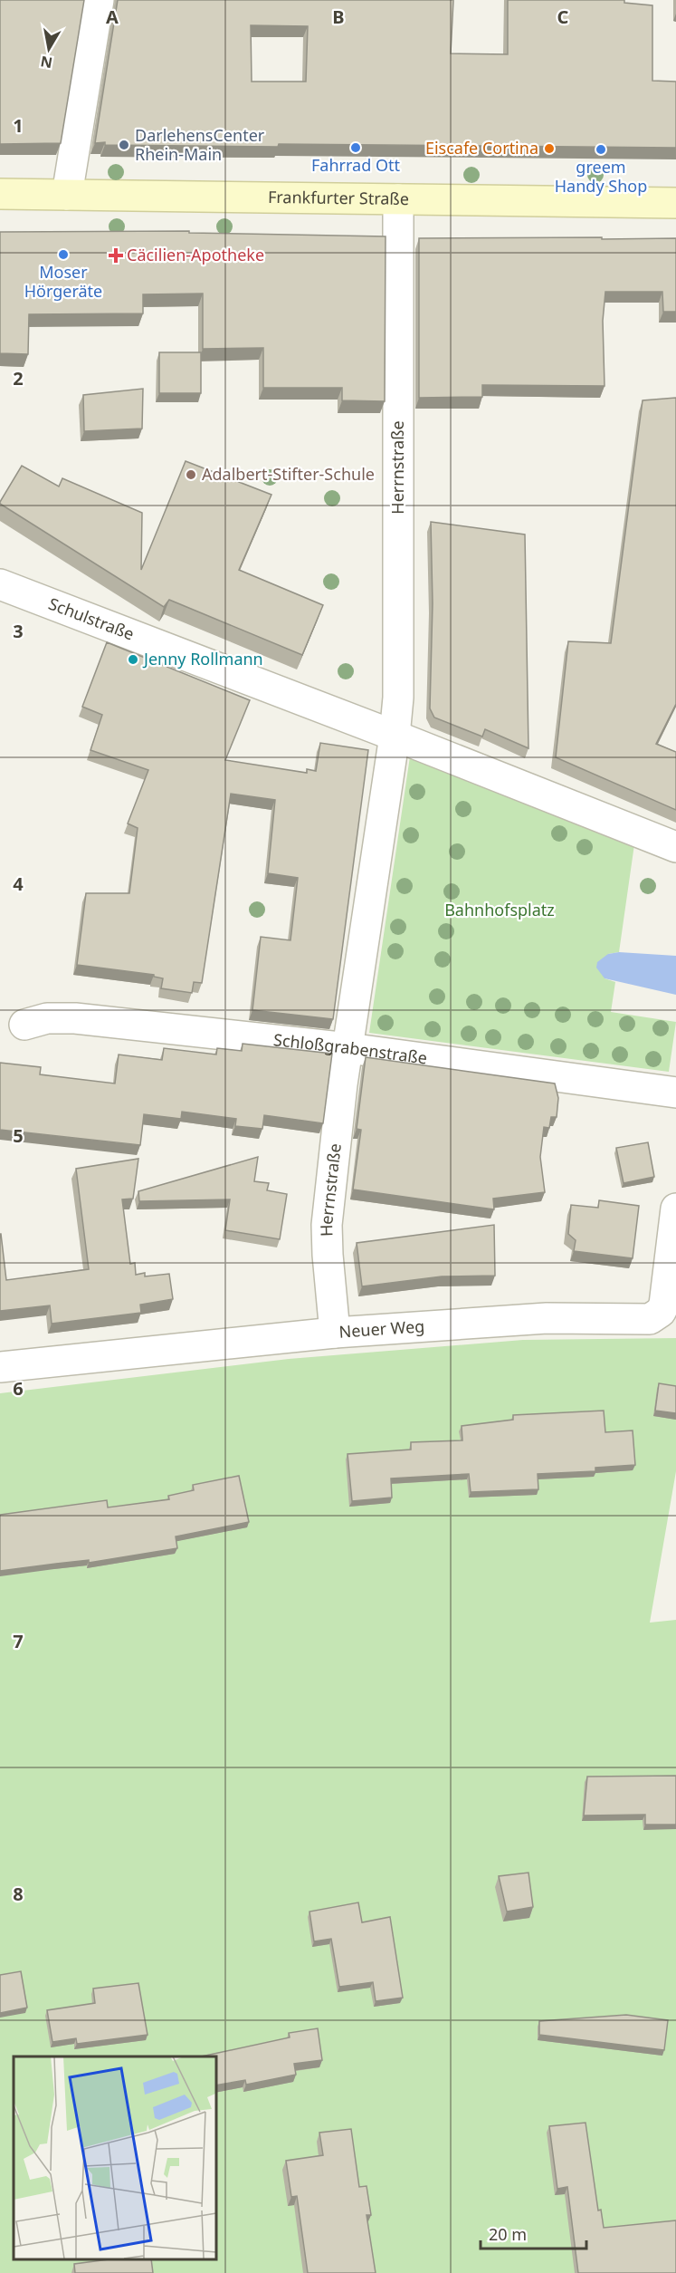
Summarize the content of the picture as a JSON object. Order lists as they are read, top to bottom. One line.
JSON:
{"streets":{"street":["Frankfurter Straße","Herrnstraße","Schulstraße","Schloßgrabenstraße","Neuer Weg"]},"crossings":[["Frankfurter Straße","Herrnstraße"],["Herrnstraße","Schulstraße"],["Herrnstraße","Schloßgrabenstraße"],["Herrnstraße","Neuer Weg"]],"parks":["Bahnhofsplatz"],"places":{"other":["DarlehensCenter Rhein-Main","Fahrrad Ott","Eiscafe Cortina","greem Handy Shop","Moser Hörgeräte","Adalbert-Stifter-Schule","Jenny Rollmann"],"health":["Cäcilien-Apotheke"]},"scale_bar":"20 m","north":"bottom","grid":{"columns":["A","B","C"],"rows":["1","2","3","4","5","6","7","8"]}}
